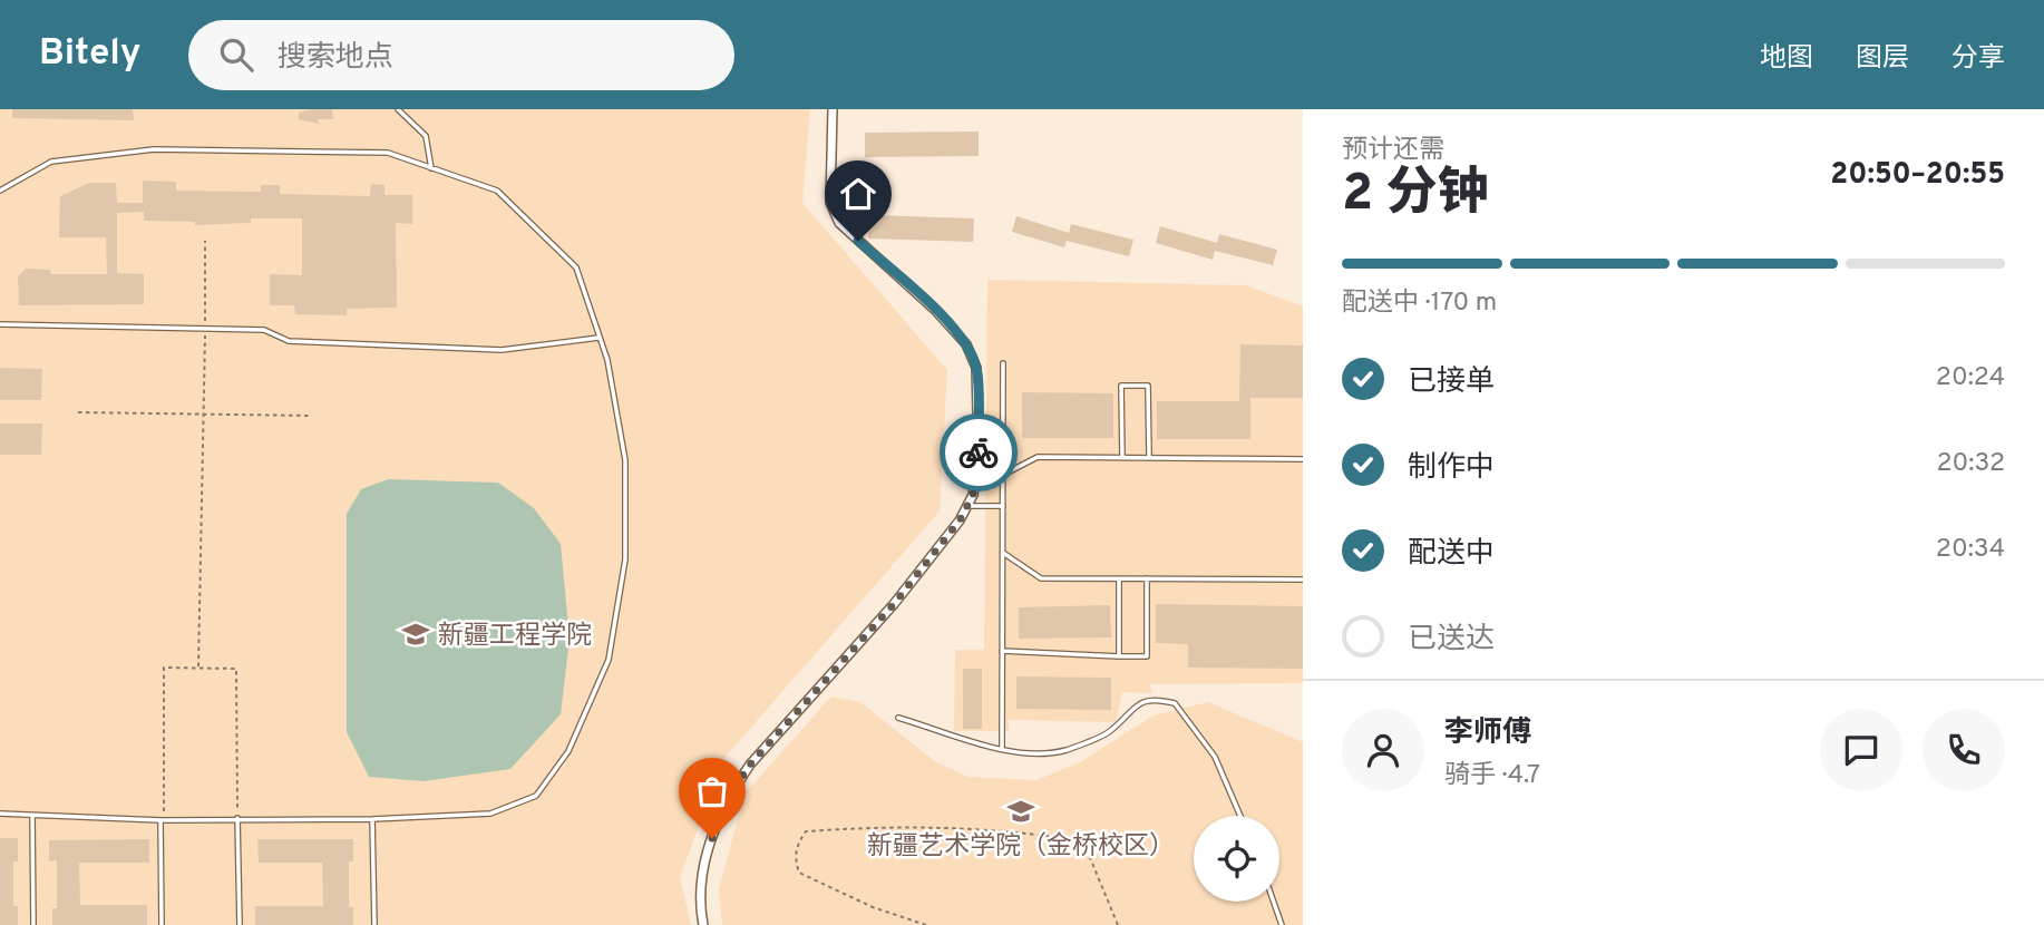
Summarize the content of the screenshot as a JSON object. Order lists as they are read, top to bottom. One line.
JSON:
{"places":{"school or university":["新疆工程学院","新疆艺术学院（金桥校区）"]},"page":{"header":"Bitely","search":"搜索地点","nav":["地图","图层","分享"],"heading":["2 分钟","预计还需","20:50–20:55"],"panel":["李师傅","骑手 · 4.7"],"bar":"配送中 · 170 m","list":[["已接单","20:24"],["制作中","20:32"],["配送中","20:34"],"已送达"]}}
